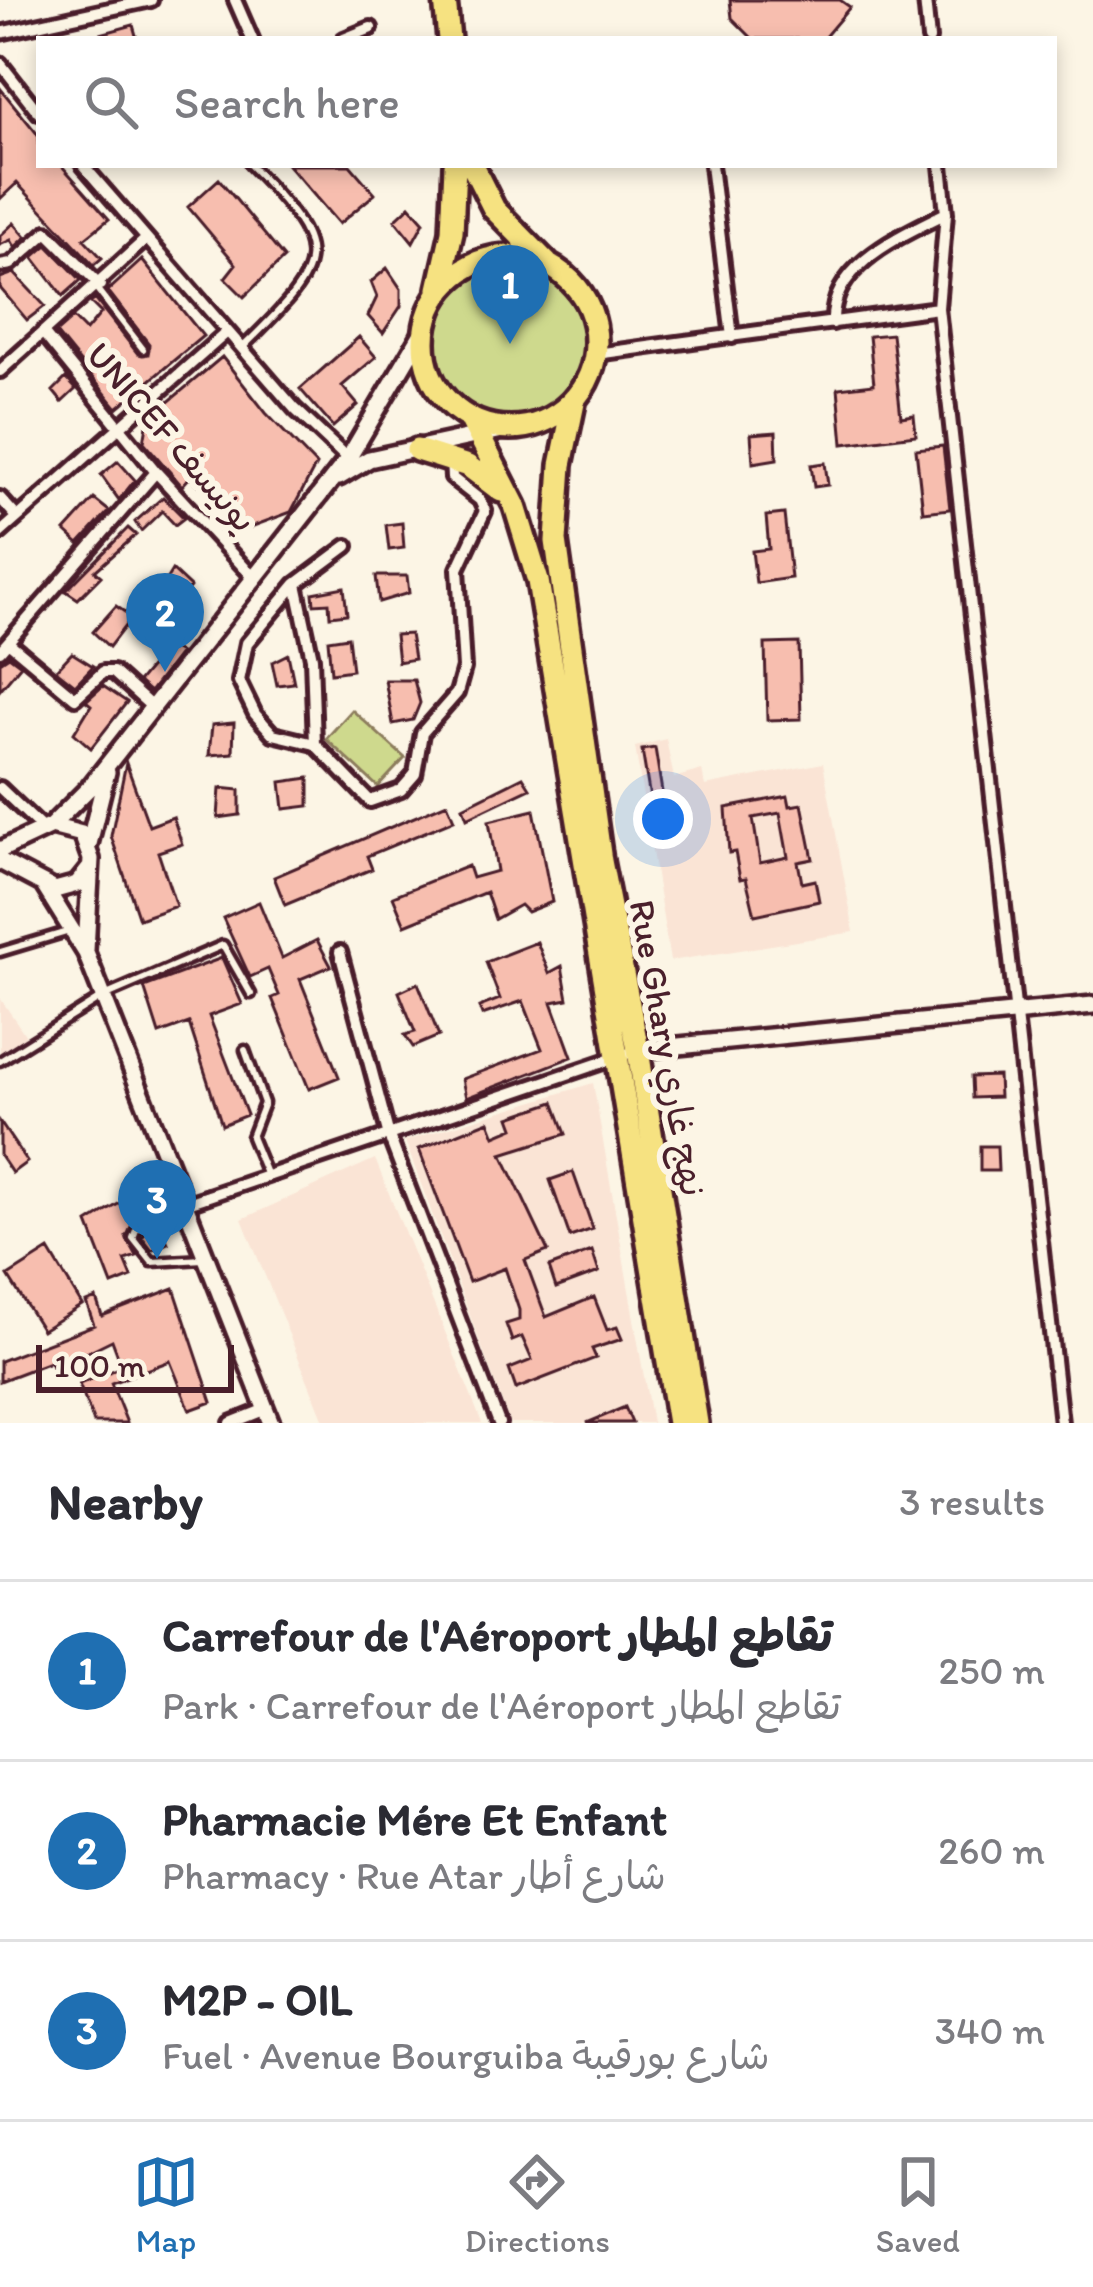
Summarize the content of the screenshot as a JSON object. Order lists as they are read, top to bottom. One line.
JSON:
{"streets":{"highway":["Rue Ghary نهج غاري"],"street":["UNICEF يونيسف"]},"scale_bar":"100 m","page":{"search":"Search here","pins":["1","2","3"],"scale":"100 m","heading":["Nearby","3 results"],"list":[{"mark":"1","name":"Carrefour de l'Aéroport تقاطع المطار","note":"Park · Carrefour de l'Aéroport تقاطع المطار","value":"250 m"},{"mark":"2","name":"Pharmacie Mére Et Enfant","note":"Pharmacy · Rue Atar شارع أطار","value":"260 m"},{"mark":"3","name":"M2P - OIL","note":"Fuel · Avenue Bourguiba شارع بورقيبة","value":"340 m"}],"nav":["Map","Directions","Saved"]}}
